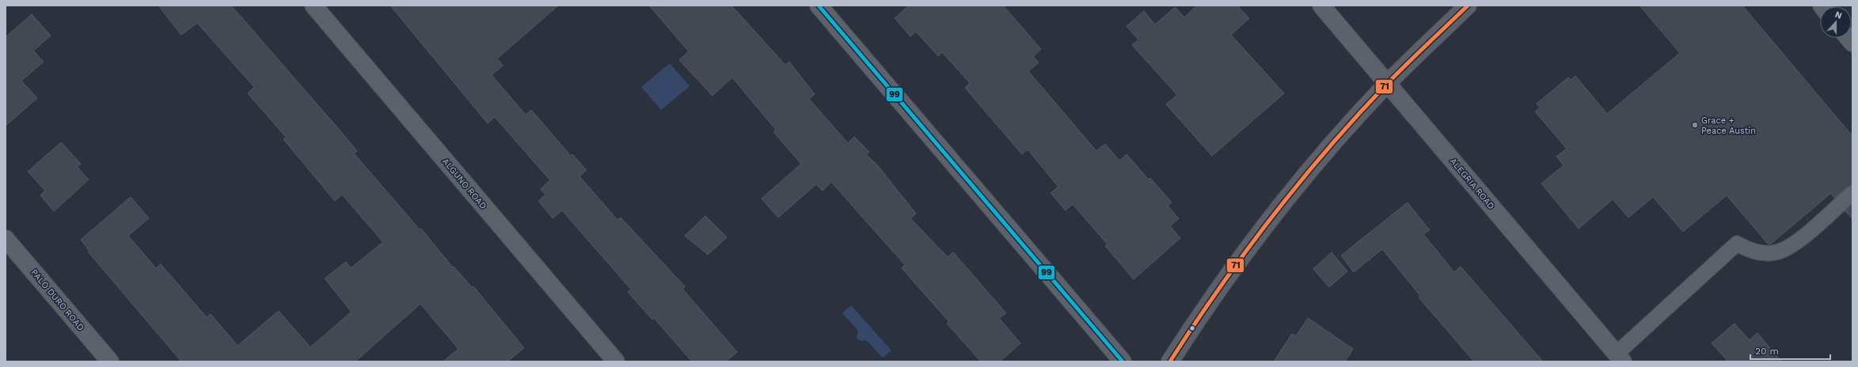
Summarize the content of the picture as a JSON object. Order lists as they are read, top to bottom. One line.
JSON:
{"streets":{"street":["ALGUNO ROAD","ALEGRIA ROAD","PALO DURO ROAD"]},"places":["Grace + Peace Austin"],"lines":["transit line 99","transit line 71"],"scale_bar":"20 m","north":"top"}
